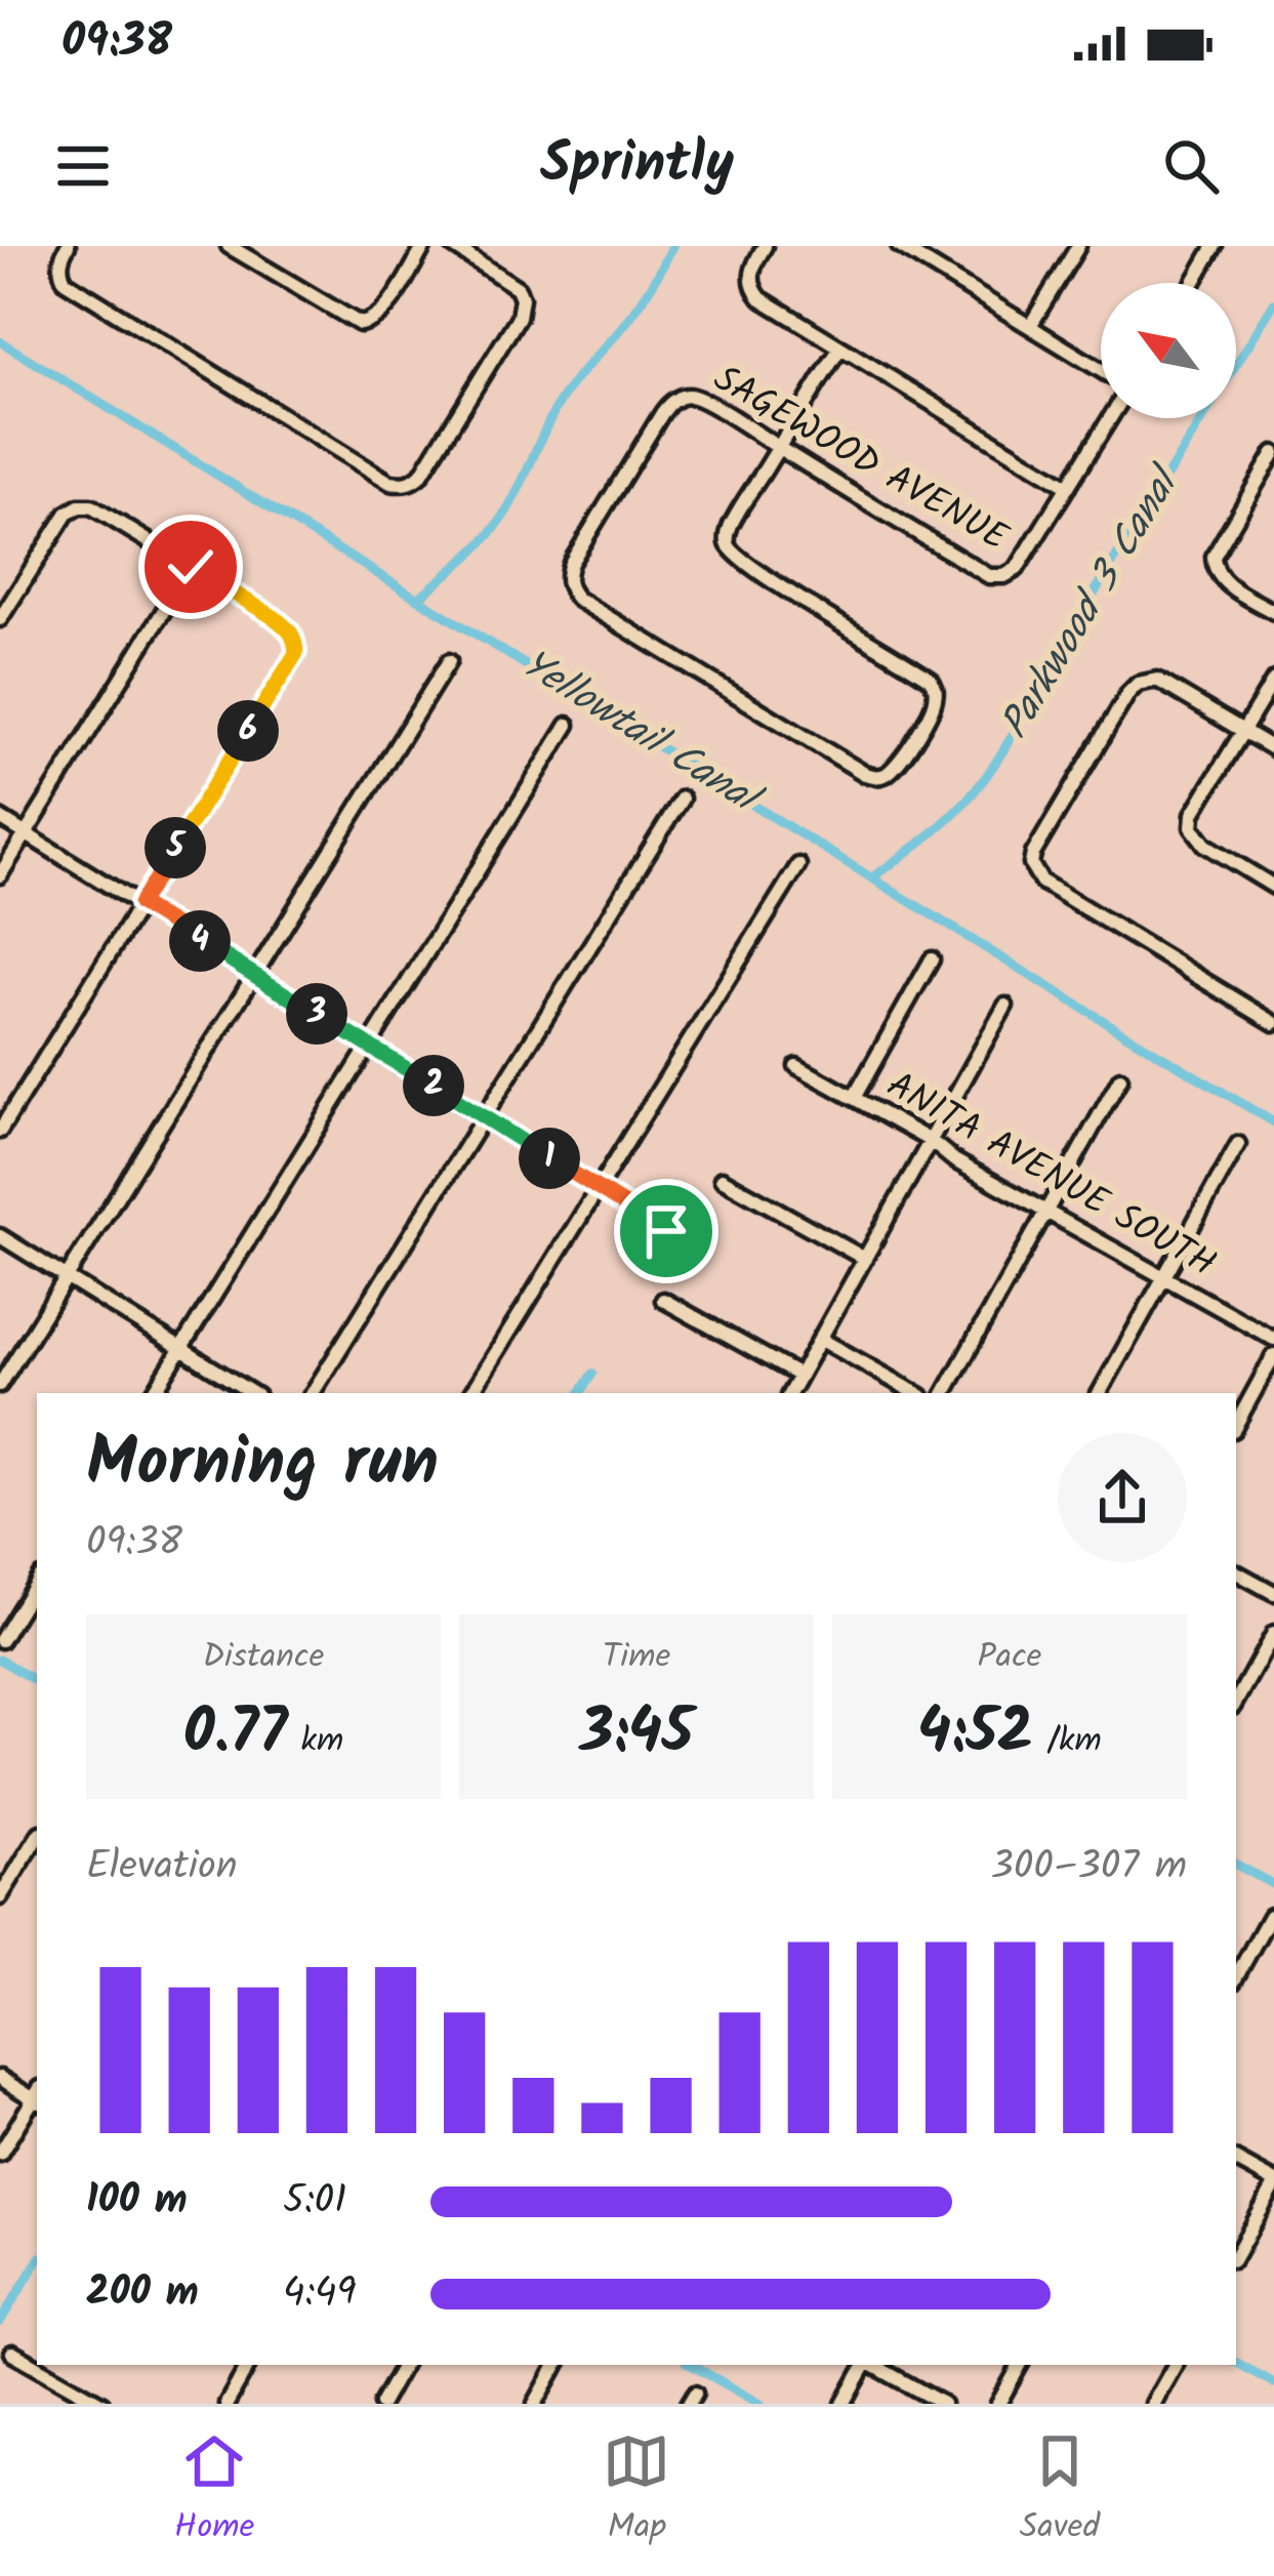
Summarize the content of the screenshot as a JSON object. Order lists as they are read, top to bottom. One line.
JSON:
{"streets":{"street":["SAGEWOOD AVENUE","ANITA AVENUE SOUTH"]},"water":["Parkwood 3 Canal","Yellowtail Canal"],"north":"top left","page":{"status":"09:38","header":"Sprintly","pins":["6","5","4","3","2","1"],"heading":["Morning run","09:38"],"stats":[["Distance","0.77 km"],["Time","3:45"],["Pace","4:52 /km"]],"chart":["Elevation","300–307 m"],"list":[{"name":"100 m","note":"5:01"},{"name":"200 m","note":"4:49"}],"tabs":["Home","Map","Saved"]}}
